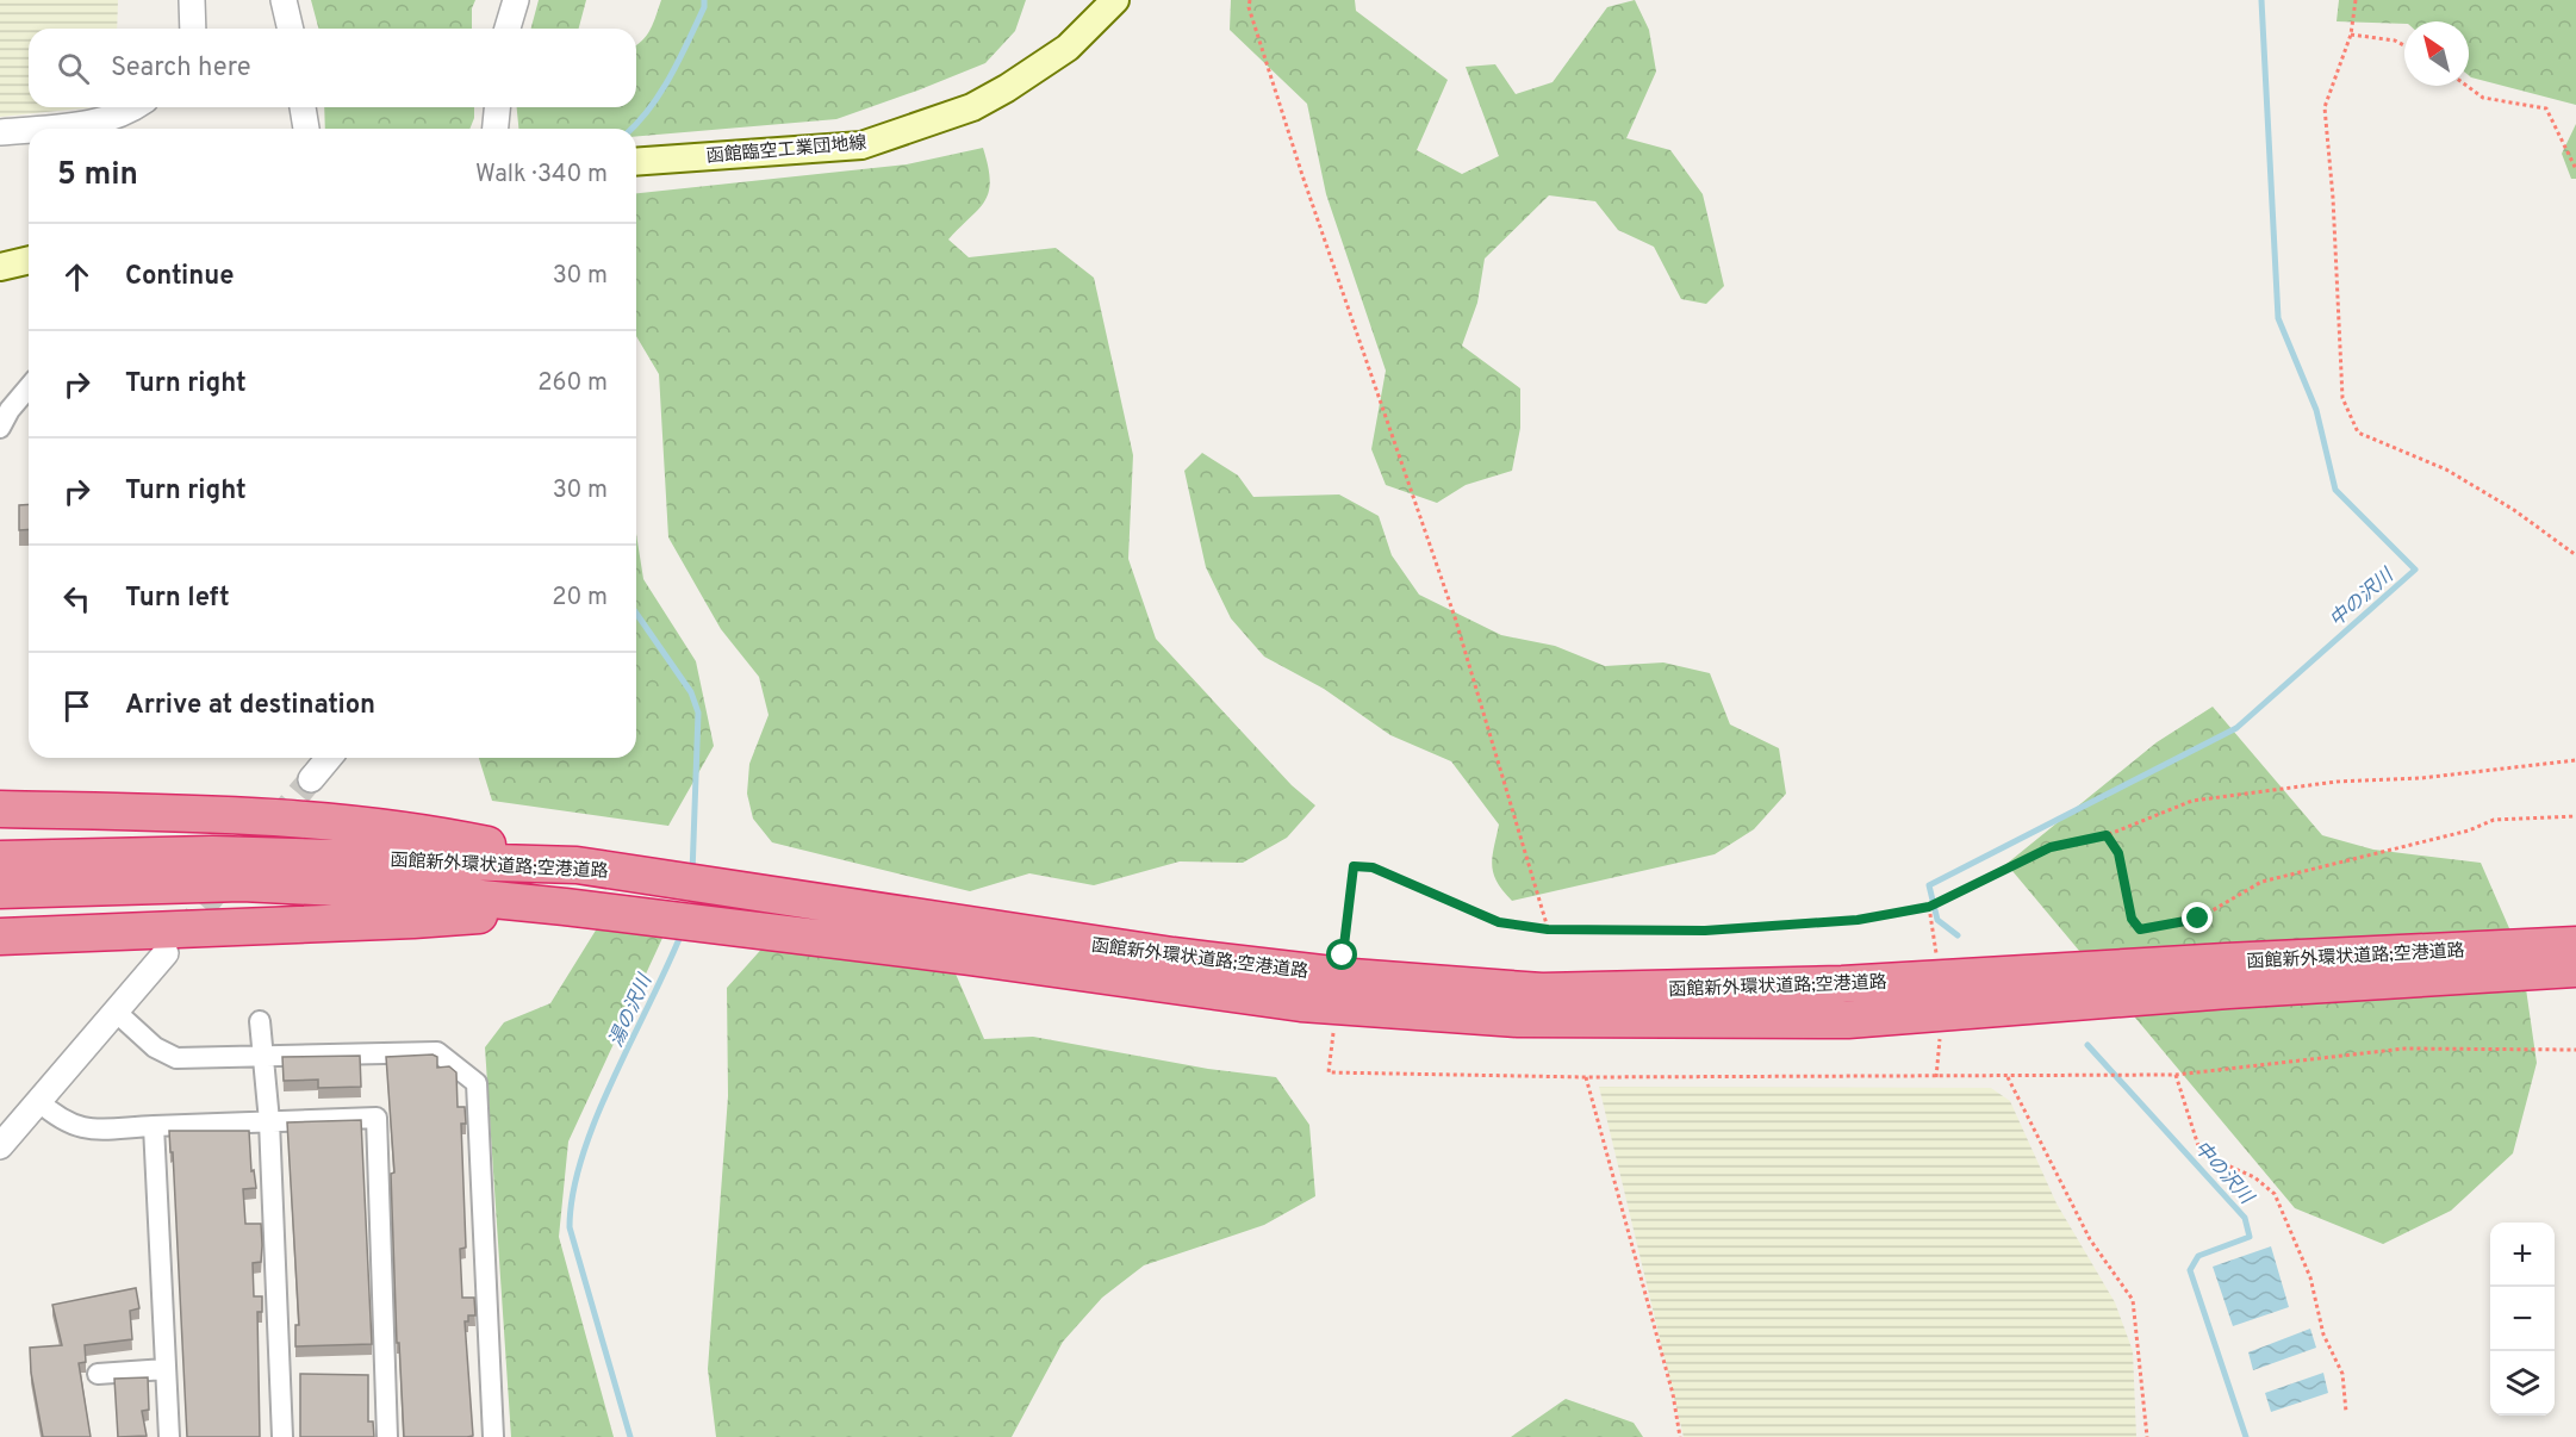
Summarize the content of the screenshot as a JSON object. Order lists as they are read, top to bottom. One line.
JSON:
{"streets":{"highway":["函館新外環状道路;空港道路"],"main road":["函館臨空工業団地線"]},"water":["中の沢川","湯の沢川"],"north":"top left","page":{"search":"Search here","heading":["5 min","Walk · 340 m"],"list":[["Continue","30 m"],["Turn right","260 m"],["Turn right","30 m"],["Turn left","20 m"],"Arrive at destination"],"map_buttons":["+","−"]}}
